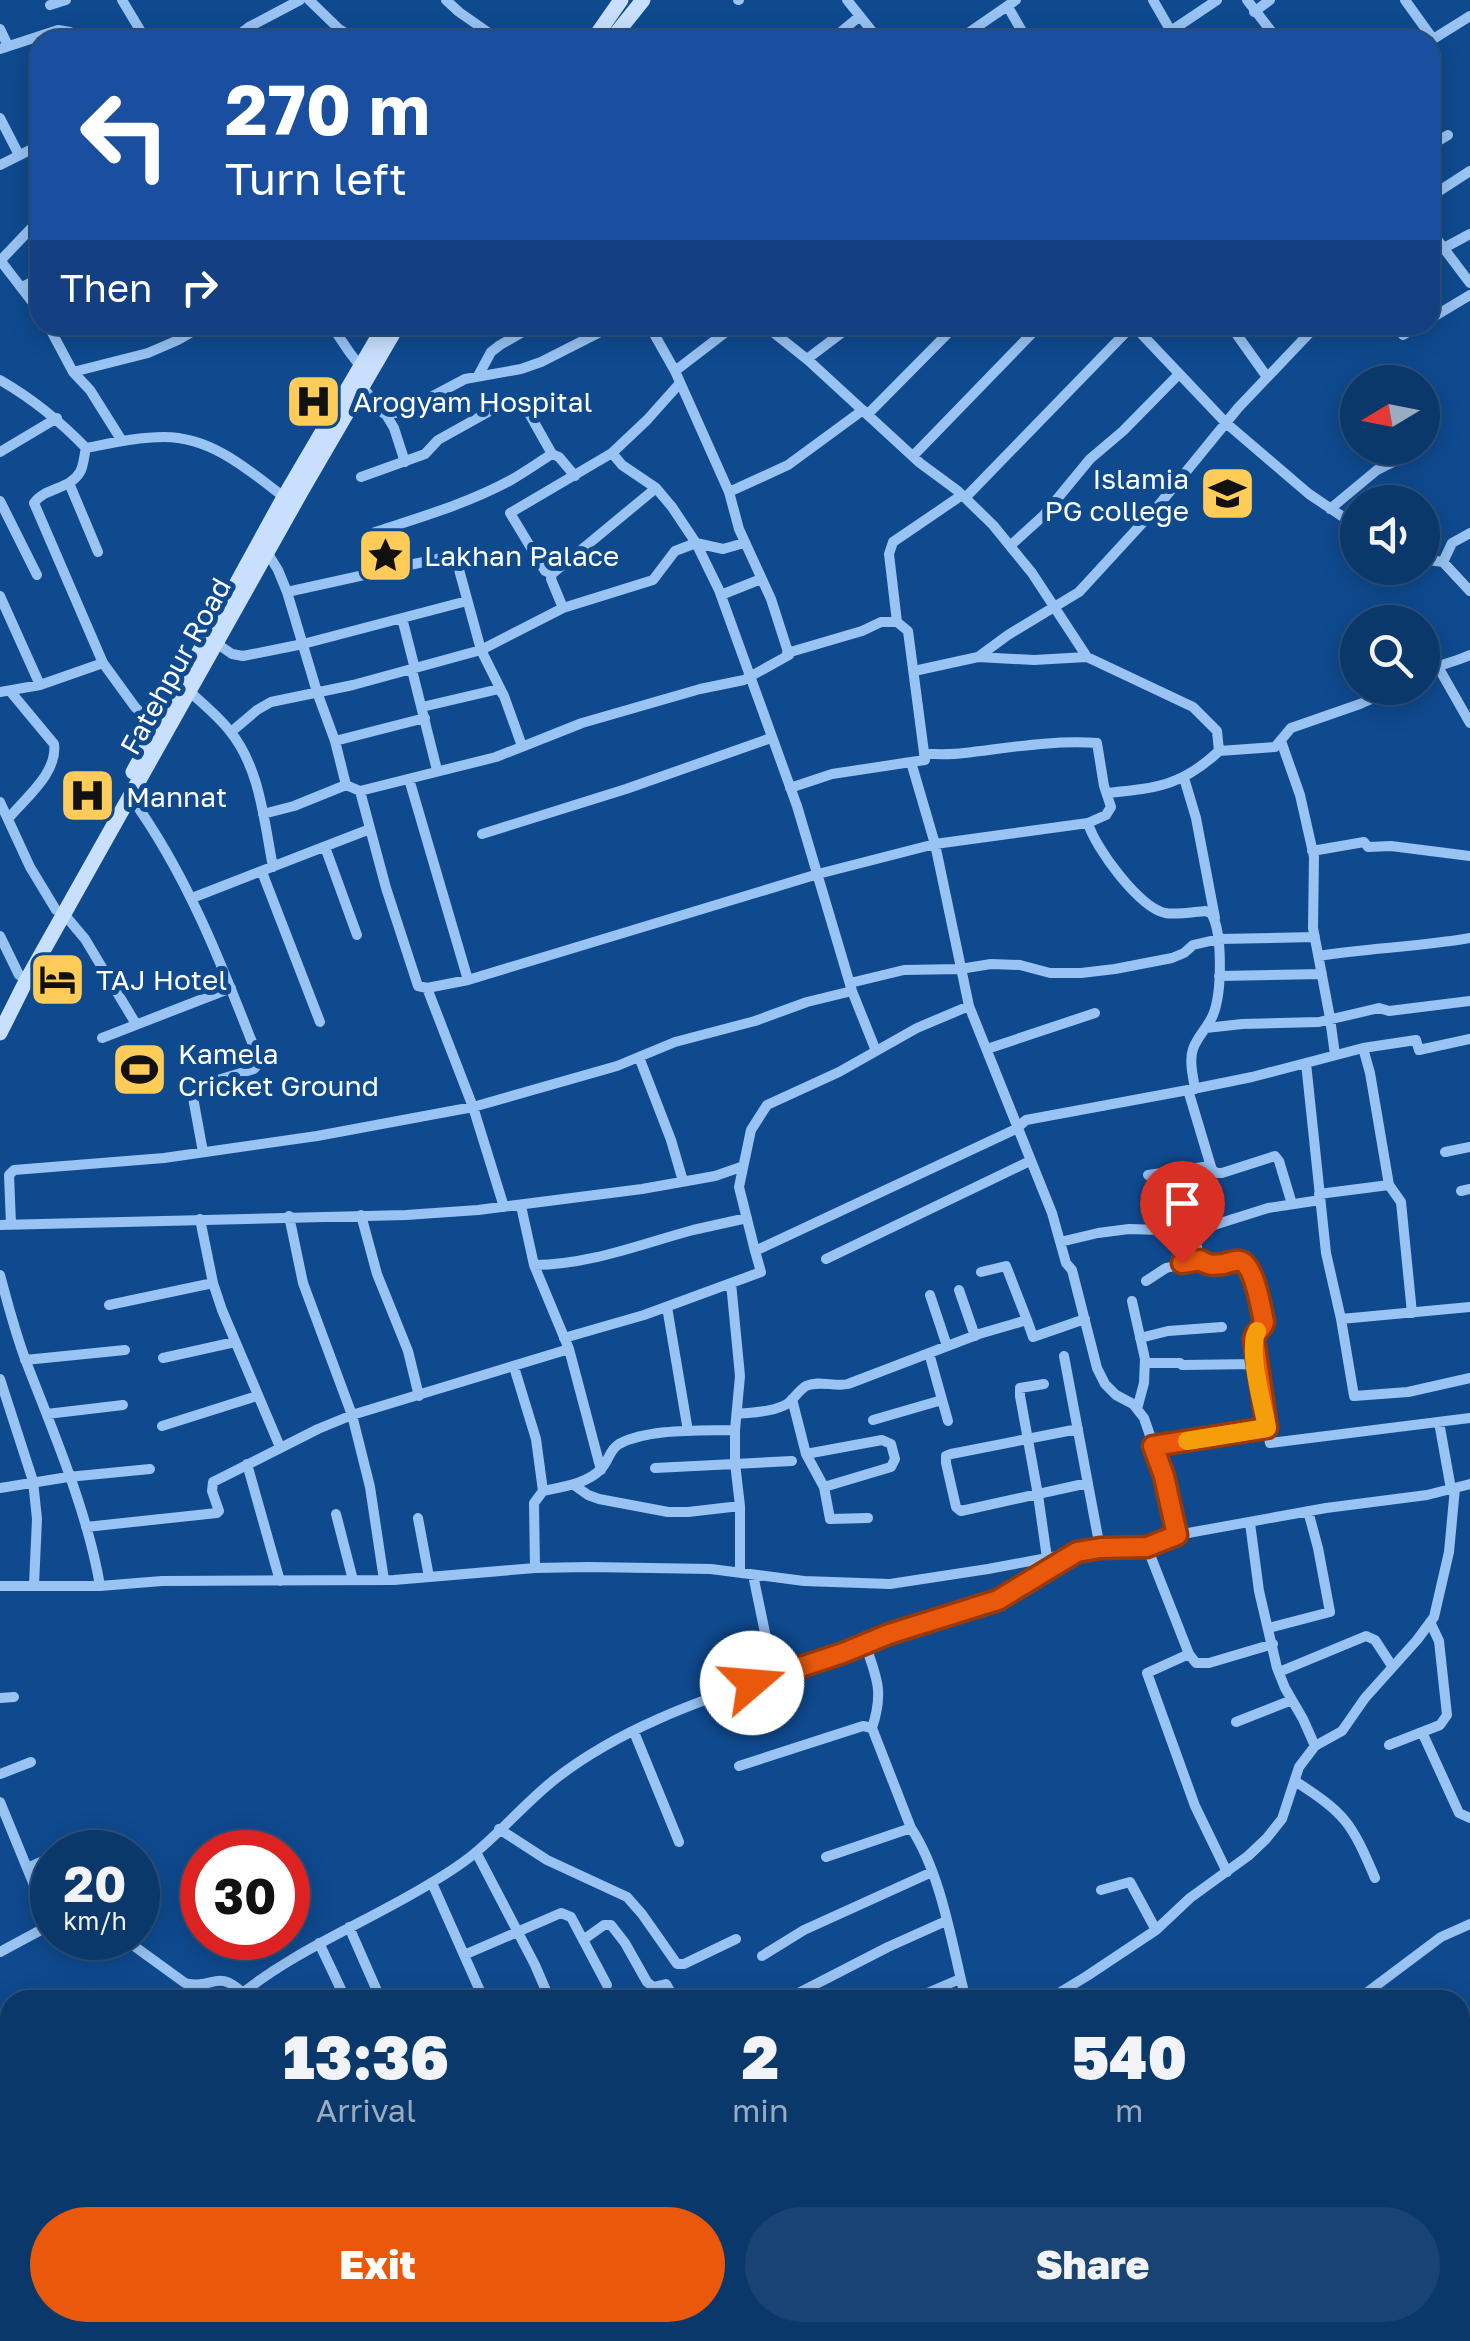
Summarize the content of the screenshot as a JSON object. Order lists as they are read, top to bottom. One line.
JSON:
{"streets":{"street":["Fatehpur Road"]},"places":{"hospital":["Arogyam Hospital","Mannat"],"school or university":["Islamia PG college"],"place":["Lakhan Palace"],"hotel":["TAJ Hotel"],"sports":["Kamela Cricket Ground"]},"north":"left","page":{"turn":["270 m","Turn left"],"then":"Then","speed":"20 km/h","limit":"30","eta":["13:36","Arrival","2","min","540","m"],"buttons":["Exit","Share"]}}
